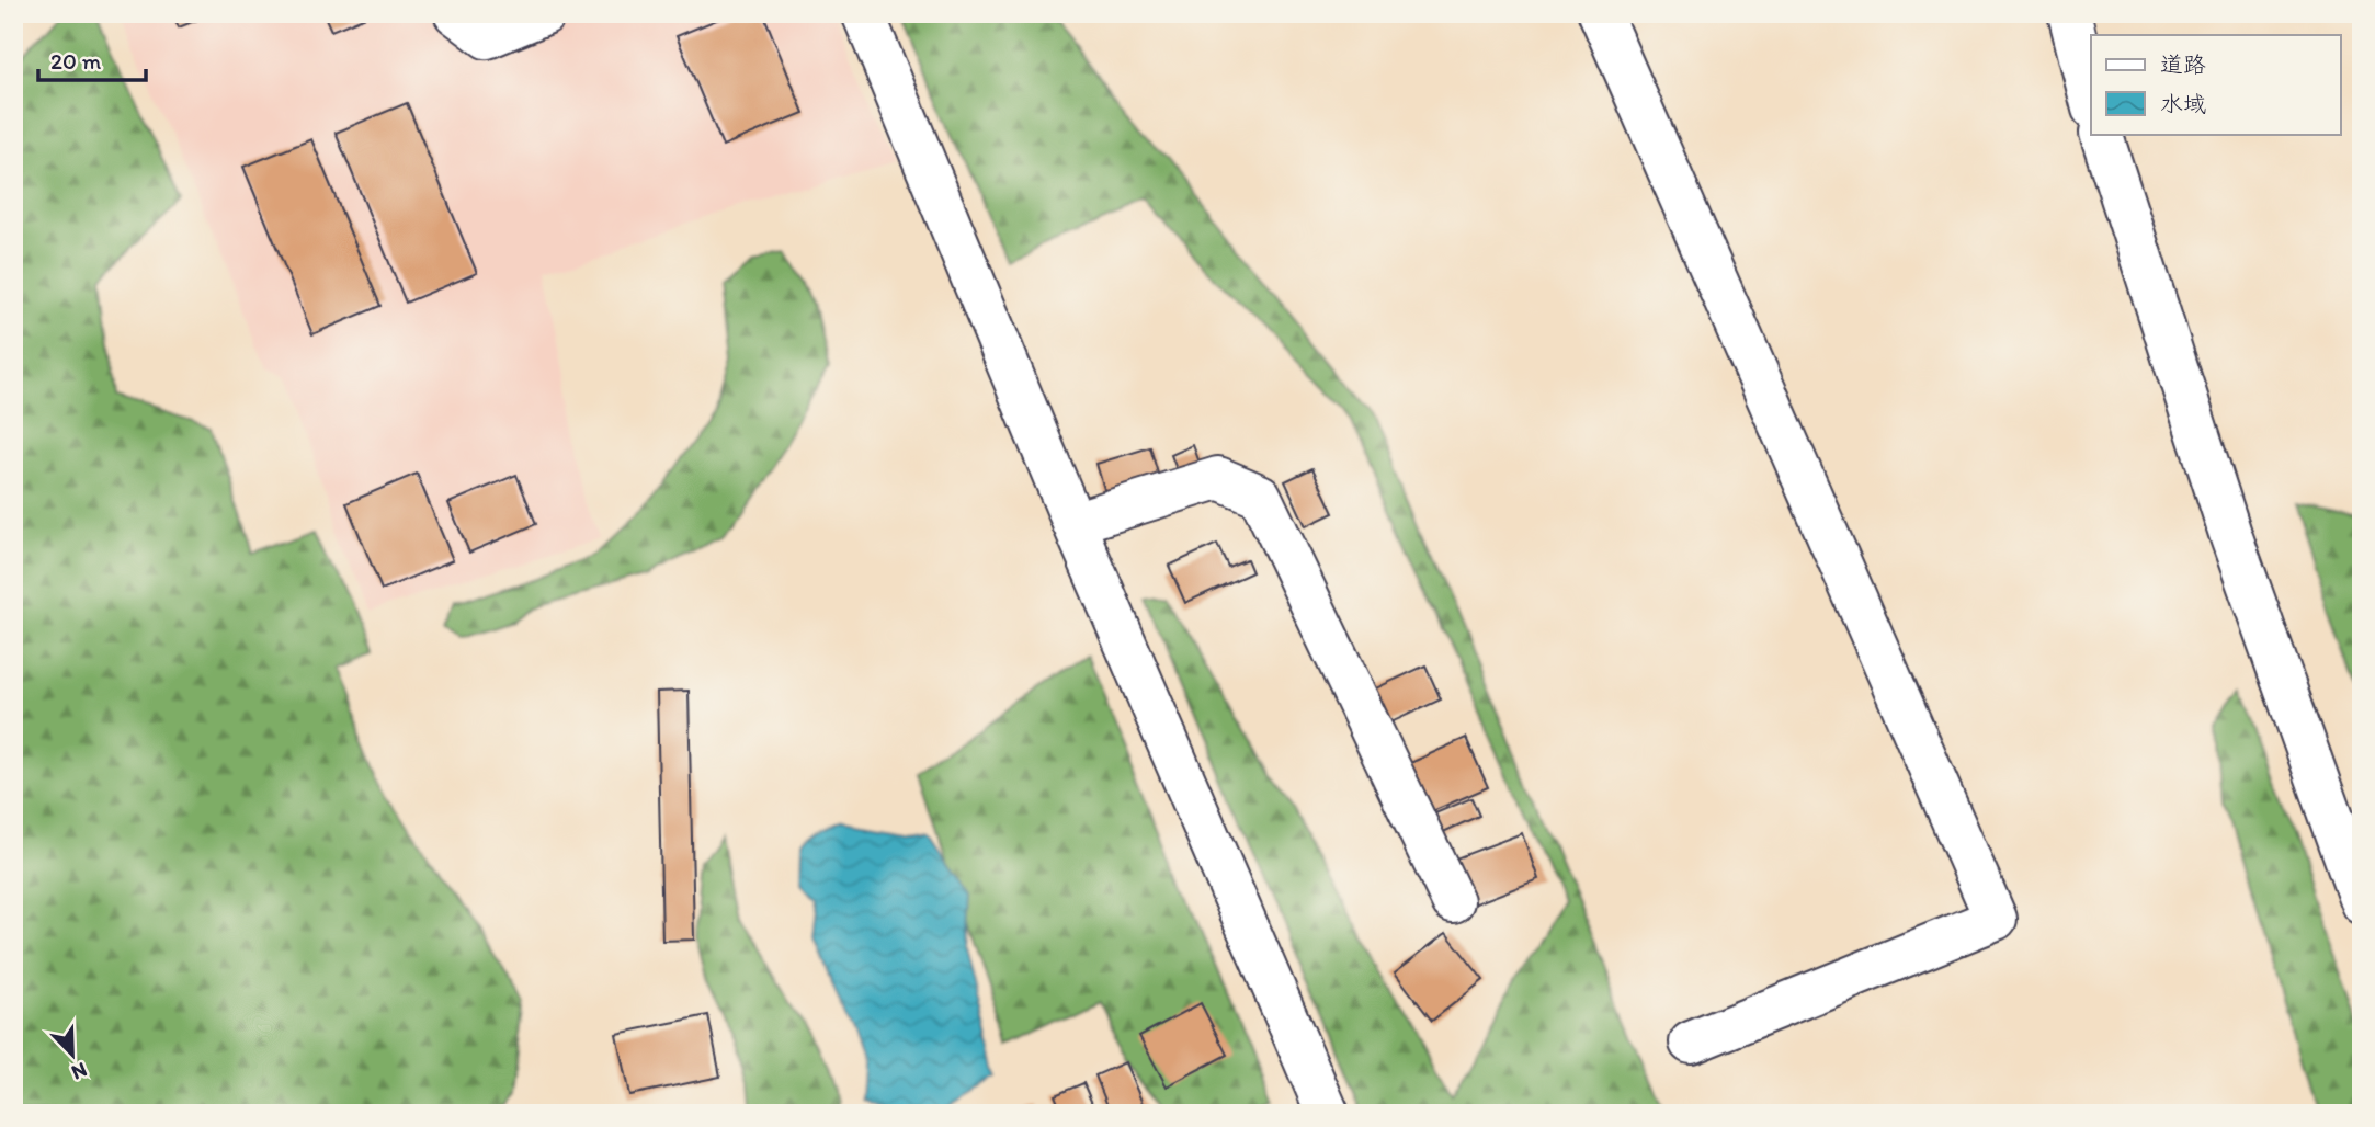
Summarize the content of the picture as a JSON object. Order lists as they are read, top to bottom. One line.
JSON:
{"legend":["道路","水域"],"scale_bar":"20 m","north":"bottom right"}
